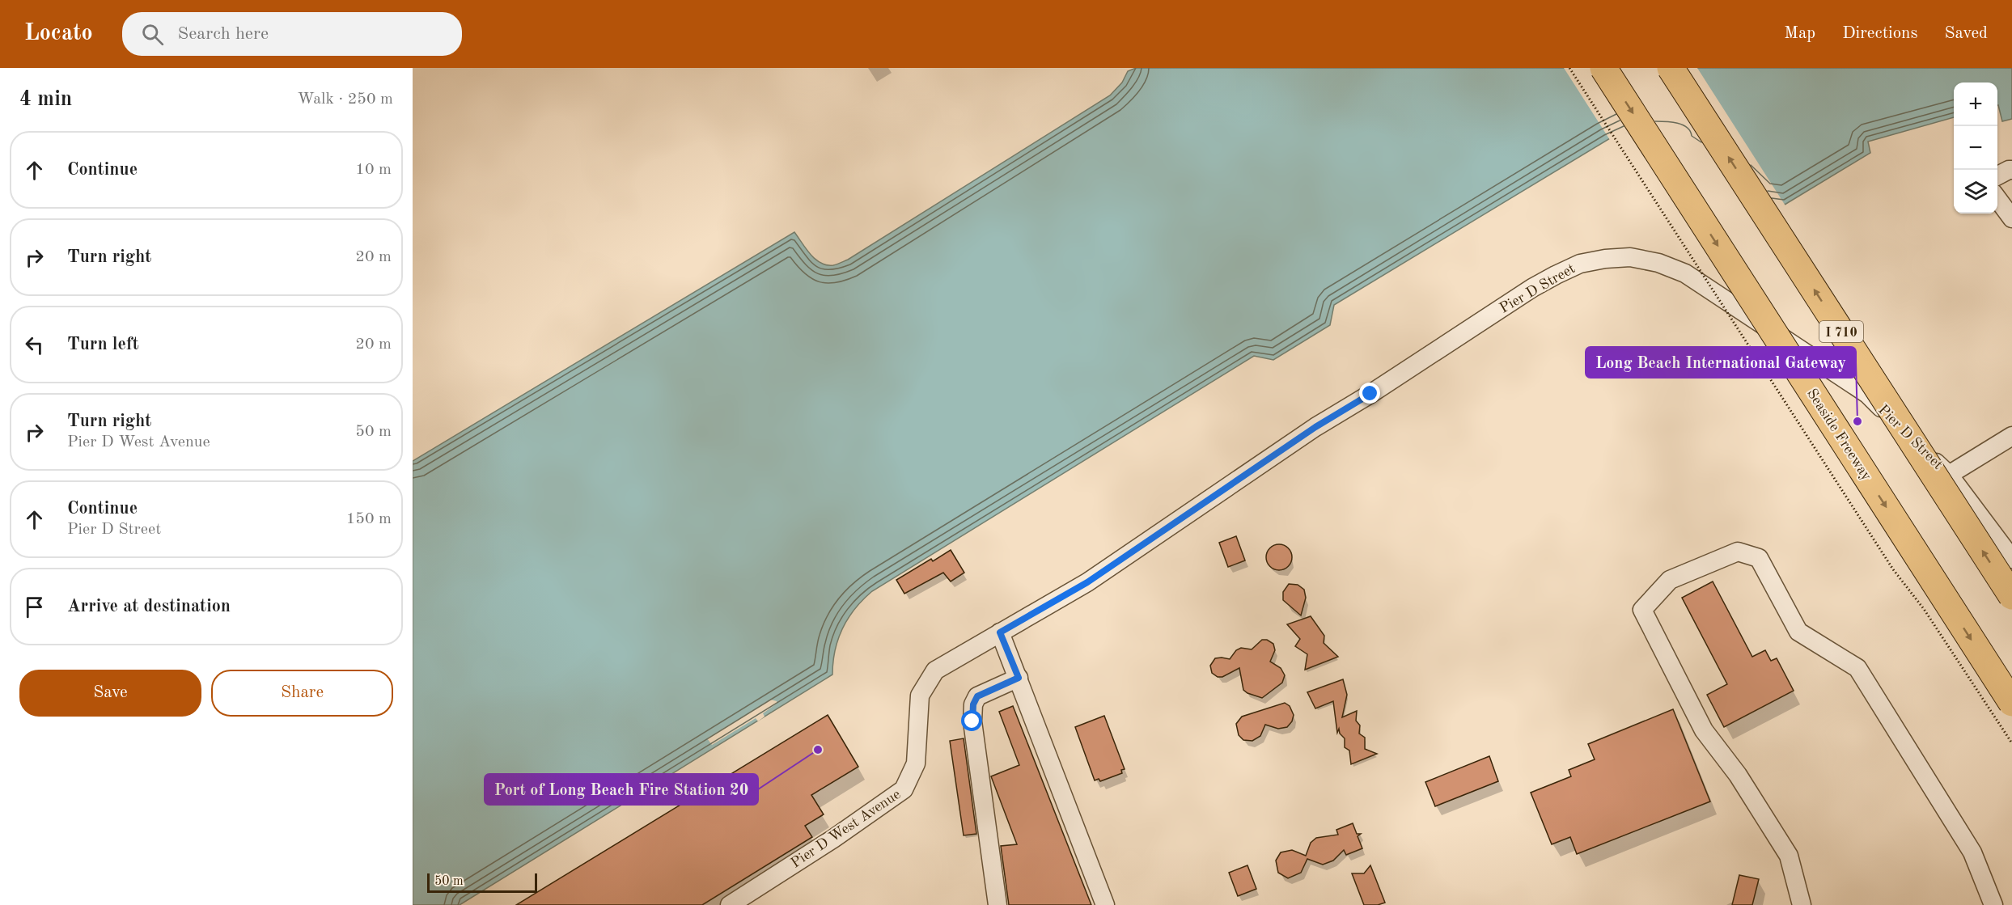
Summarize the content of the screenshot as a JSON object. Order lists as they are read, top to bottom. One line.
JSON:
{"streets":{"highway":["I 710","Seaside Freeway"],"street":["Pier D Street","Pier D West Avenue"]},"crossings":[["Pier D Street","Pier D West Avenue"]],"places":["Long Beach International Gateway","Port of Long Beach Fire Station 20"],"scale_bar":"50 m","page":{"header":"Locato","search":"Search here","nav":["Map","Directions","Saved"],"heading":["4 min","Walk · 250 m"],"map_buttons":["+","−"],"list":[["Continue","10 m"],["Turn right","20 m"],["Turn left","20 m"],["Turn right","Pier D West Avenue","50 m"],["Continue","Pier D Street","150 m"],"Arrive at destination"],"buttons":["Save","Share"],"scale":"50 m"}}
